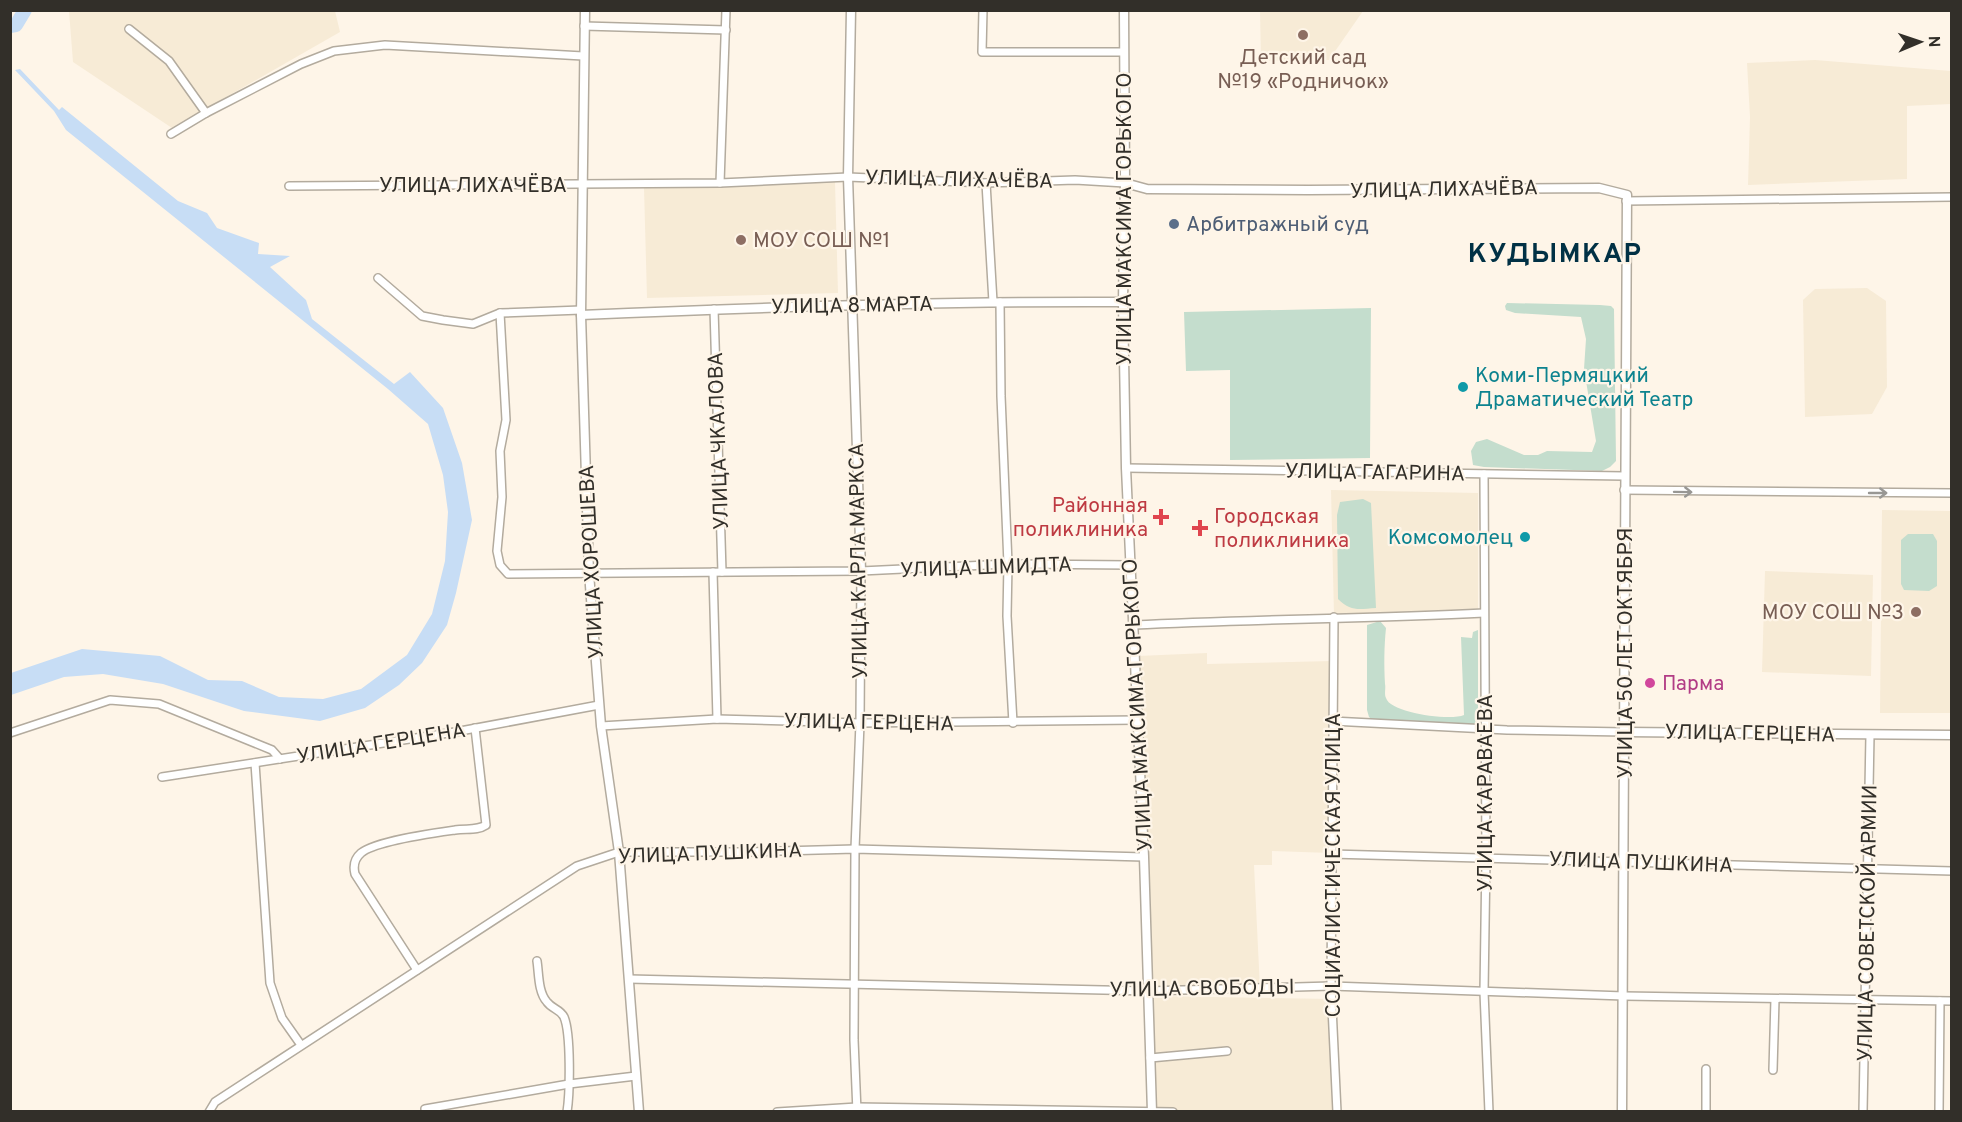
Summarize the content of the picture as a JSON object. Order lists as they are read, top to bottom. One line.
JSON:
{"streets":{"street":["УЛИЦА ЛИХАЧЁВА","УЛИЦА МАКСИМА ГОРЬКОГО","УЛИЦА 8 МАРТА","УЛИЦА ЧКАЛОВА","УЛИЦА ГАГАРИНА","УЛИЦА КАРЛА МАРКСА","УЛИЦА ХОРОШЕВА","УЛИЦА ШМИДТА","УЛИЦА 50 ЛЕТ ОКТЯБРЯ","УЛИЦА ГЕРЦЕНА","УЛИЦА КАРАВАЕВА","УЛИЦА ПУШКИНА","СОЦИАЛИСТИЧЕСКАЯ УЛИЦА","УЛИЦА СОВЕТСКОЙ АРМИИ","УЛИЦА СВОБОДЫ"]},"crossings":[["УЛИЦА ЛИХАЧЁВА","УЛИЦА МАКСИМА ГОРЬКОГО"],["УЛИЦА ЛИХАЧЁВА","УЛИЦА КАРЛА МАРКСА"],["УЛИЦА ЛИХАЧЁВА","УЛИЦА ХОРОШЕВА"],["УЛИЦА ЛИХАЧЁВА","УЛИЦА 50 ЛЕТ ОКТЯБРЯ"],["УЛИЦА МАКСИМА ГОРЬКОГО","УЛИЦА 8 МАРТА"],["УЛИЦА МАКСИМА ГОРЬКОГО","УЛИЦА ГАГАРИНА"],["УЛИЦА МАКСИМА ГОРЬКОГО","УЛИЦА ШМИДТА"],["УЛИЦА МАКСИМА ГОРЬКОГО","УЛИЦА ГЕРЦЕНА"],["УЛИЦА МАКСИМА ГОРЬКОГО","УЛИЦА ПУШКИНА"],["УЛИЦА МАКСИМА ГОРЬКОГО","УЛИЦА СВОБОДЫ"],["УЛИЦА 8 МАРТА","УЛИЦА ЧКАЛОВА"],["УЛИЦА 8 МАРТА","УЛИЦА КАРЛА МАРКСА"],["УЛИЦА 8 МАРТА","УЛИЦА ХОРОШЕВА"],["УЛИЦА ЧКАЛОВА","УЛИЦА ШМИДТА"],["УЛИЦА ГАГАРИНА","УЛИЦА 50 ЛЕТ ОКТЯБРЯ"],["УЛИЦА ГАГАРИНА","УЛИЦА КАРАВАЕВА"],["УЛИЦА КАРЛА МАРКСА","УЛИЦА ШМИДТА"],["УЛИЦА КАРЛА МАРКСА","УЛИЦА ГЕРЦЕНА"],["УЛИЦА КАРЛА МАРКСА","УЛИЦА ПУШКИНА"],["УЛИЦА КАРЛА МАРКСА","УЛИЦА СВОБОДЫ"],["УЛИЦА ХОРОШЕВА","УЛИЦА ШМИДТА"],["УЛИЦА ХОРОШЕВА","УЛИЦА ГЕРЦЕНА"],["УЛИЦА ХОРОШЕВА","УЛИЦА ПУШКИНА"],["УЛИЦА ХОРОШЕВА","УЛИЦА СВОБОДЫ"],["УЛИЦА 50 ЛЕТ ОКТЯБРЯ","УЛИЦА ГЕРЦЕНА"],["УЛИЦА 50 ЛЕТ ОКТЯБРЯ","УЛИЦА ПУШКИНА"],["УЛИЦА 50 ЛЕТ ОКТЯБРЯ","УЛИЦА СВОБОДЫ"],["УЛИЦА ГЕРЦЕНА","УЛИЦА КАРАВАЕВА"],["УЛИЦА ГЕРЦЕНА","СОЦИАЛИСТИЧЕСКАЯ УЛИЦА"],["УЛИЦА ГЕРЦЕНА","УЛИЦА СОВЕТСКОЙ АРМИИ"],["УЛИЦА КАРАВАЕВА","УЛИЦА ПУШКИНА"],["УЛИЦА КАРАВАЕВА","УЛИЦА СВОБОДЫ"],["УЛИЦА ПУШКИНА","СОЦИАЛИСТИЧЕСКАЯ УЛИЦА"],["УЛИЦА ПУШКИНА","УЛИЦА СОВЕТСКОЙ АРМИИ"],["СОЦИАЛИСТИЧЕСКАЯ УЛИЦА","УЛИЦА СВОБОДЫ"],["УЛИЦА СОВЕТСКОЙ АРМИИ","УЛИЦА СВОБОДЫ"]],"districts":["КУДЫМКАР"],"places":{"other":["Детский сад №19 «Родничок»","Арбитражный суд","МОУ СОШ №1","Коми-Пермяцкий Драматический Театр","Комсомолец","МОУ СОШ №3","Парма"],"health":["Районная поликлиника","Городская поликлиника"]},"north":"right"}
